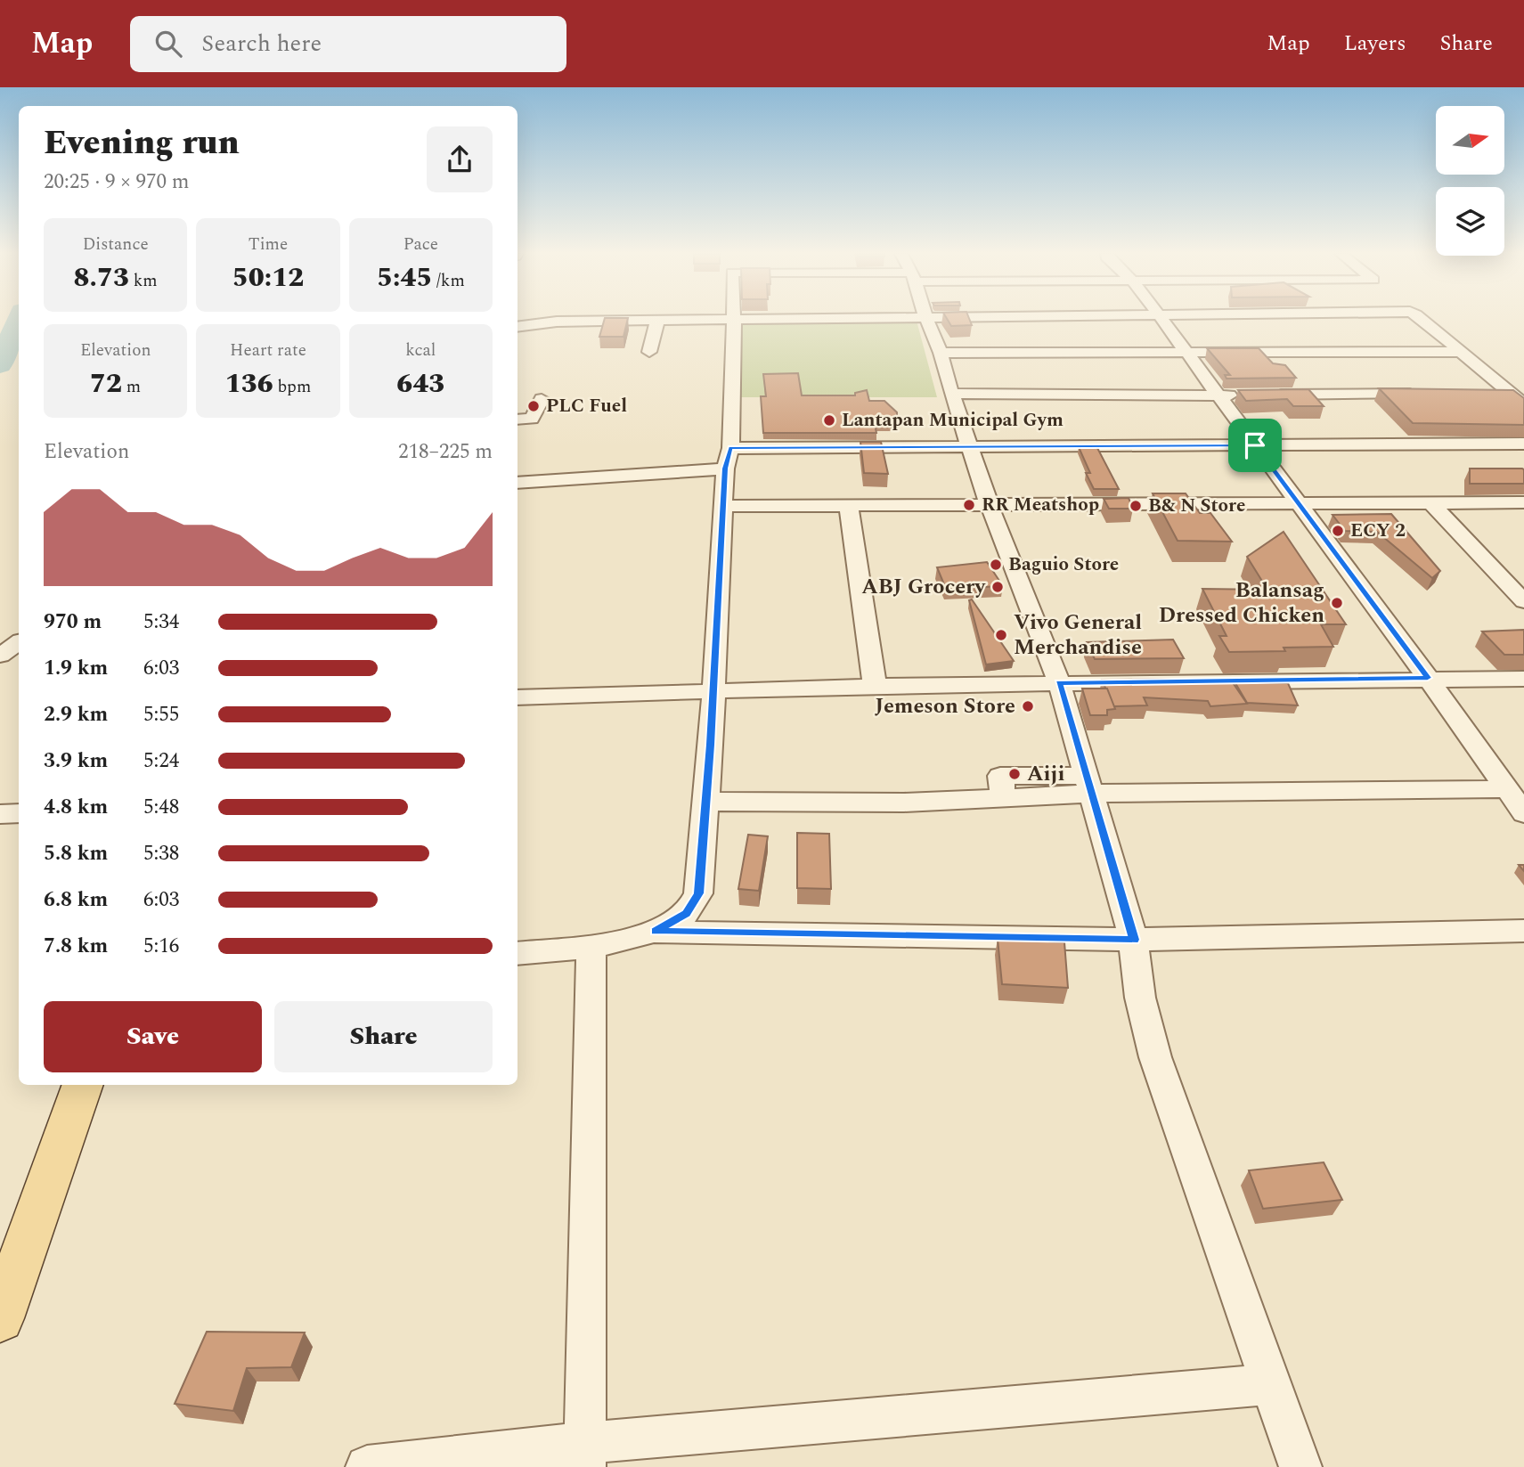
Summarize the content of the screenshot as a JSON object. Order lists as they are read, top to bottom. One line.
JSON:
{"places":["PLC Fuel","Lantapan Municipal Gym","RR Meatshop","B& N Store","ECY 2","Baguio Store","ABJ Grocery","Balansag Dressed Chicken","Vivo General Merchandise","Jemeson Store","Aiji"],"north":"right","page":{"header":"Map","search":"Search here","nav":["Map","Layers","Share"],"heading":["Evening run","20:25 · 9 × 970 m"],"stats":[["Distance","8.73 km"],["Time","50:12"],["Pace","5:45 /km"],["Elevation","72 m"],["Heart rate","136 bpm"],["kcal","643"]],"chart":["Elevation","218–225 m"],"list":[{"name":"970 m","note":"5:34"},{"name":"1.9 km","note":"6:03"},{"name":"2.9 km","note":"5:55"},{"name":"3.9 km","note":"5:24"},{"name":"4.8 km","note":"5:48"},{"name":"5.8 km","note":"5:38"},{"name":"6.8 km","note":"6:03"},{"name":"7.8 km","note":"5:16"}],"buttons":["Save","Share"]}}
